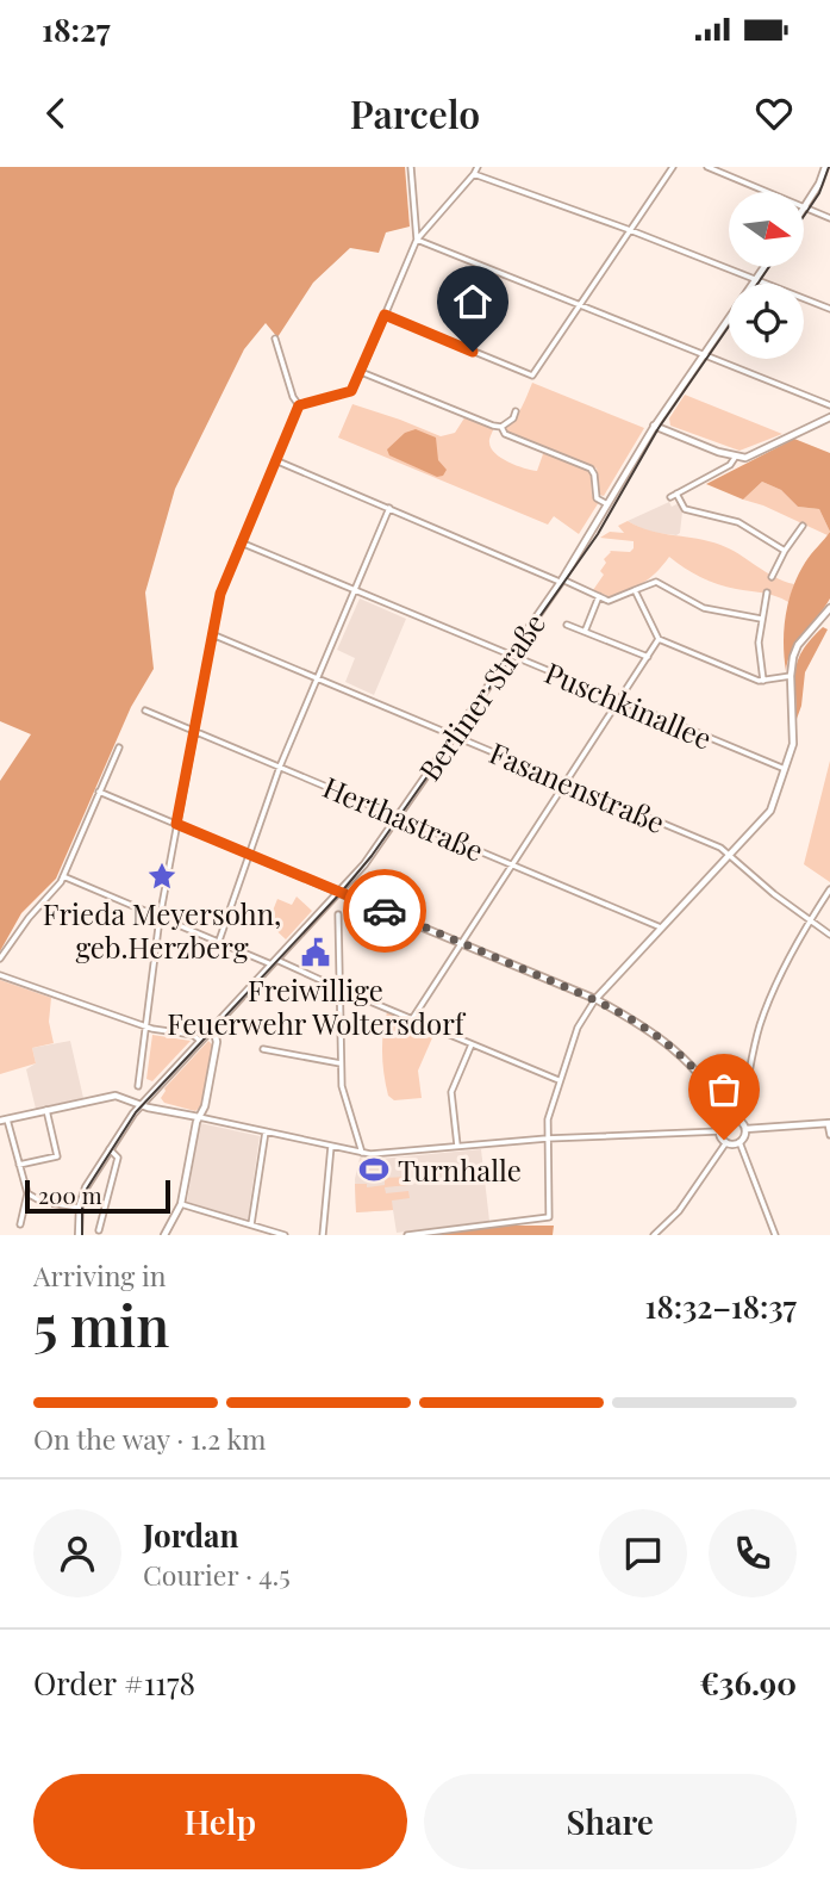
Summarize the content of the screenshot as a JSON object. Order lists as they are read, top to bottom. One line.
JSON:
{"streets":{"street":["Berliner Straße","Puschkinallee","Fasanenstraße","Herthastraße"]},"crossings":[["Berliner Straße","Puschkinallee"],["Berliner Straße","Fasanenstraße"],["Berliner Straße","Herthastraße"]],"places":{"place":["Frieda Meyersohn, geb.Herzberg"],"public building":["Freiwillige Feuerwehr Woltersdorf"],"sports":["Turnhalle"]},"scale_bar":"200 m","north":"right","page":{"status":"18:27","header":"Parcelo","scale":"200 m","heading":["5 min","Arriving in","18:32–18:37"],"panel":["Jordan","Courier · 4.5","Order #1178","€36.90"],"bar":"On the way · 1.2 km","buttons":["Help","Share"]}}
